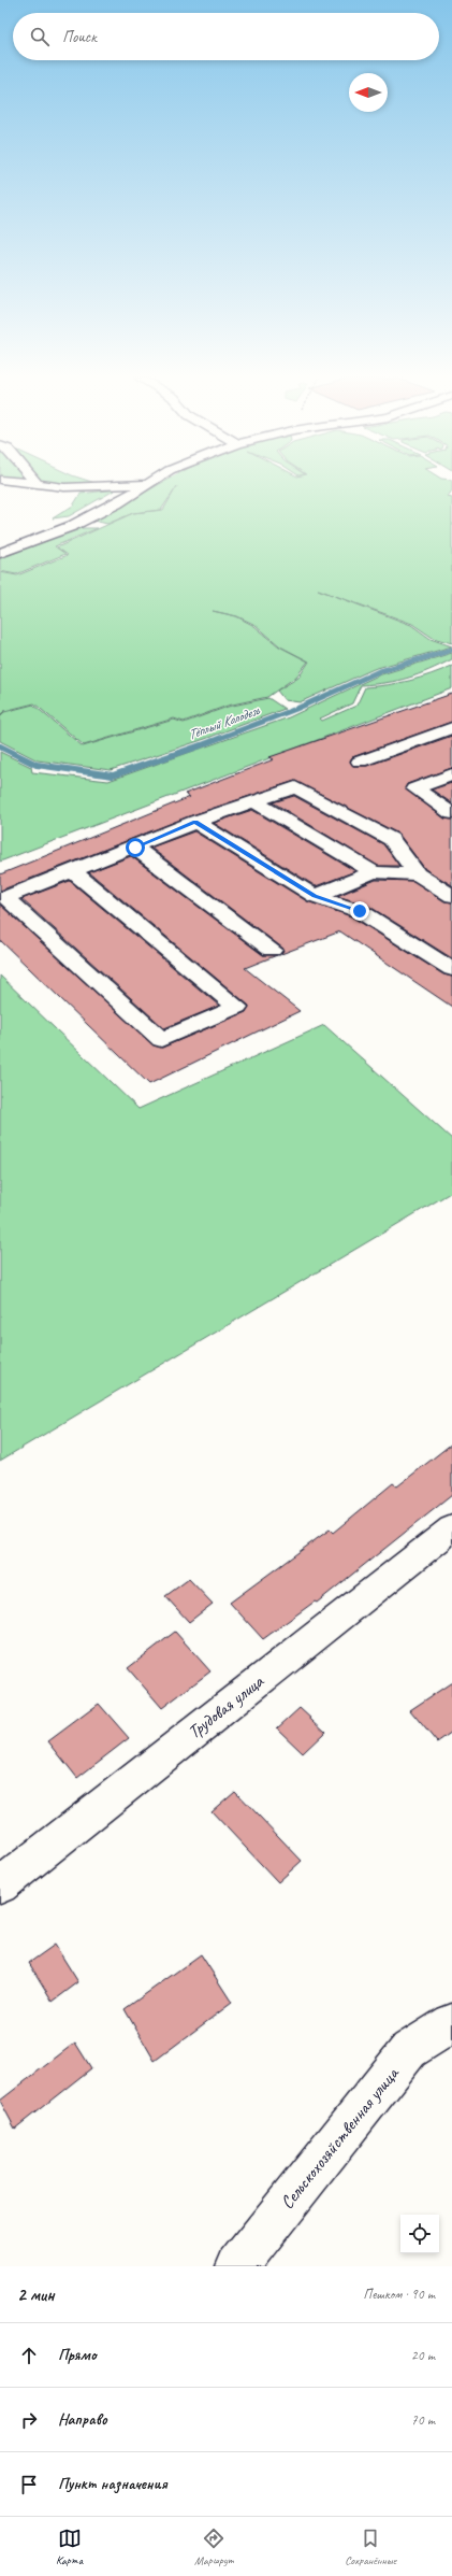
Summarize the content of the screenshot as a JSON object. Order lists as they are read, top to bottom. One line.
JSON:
{"streets":{"street":["Трудовая улица","Сельскохозяйственная улица"]},"water":["Тёплый Колодезь"],"north":"left","page":{"search":"Поиск","heading":["2 мин","Пешком · 90 m"],"list":[["Прямо","20 m"],["Направо","70 m"],"Пункт назначения"],"nav":["Карта","Маршрут","Сохранённые"]}}
